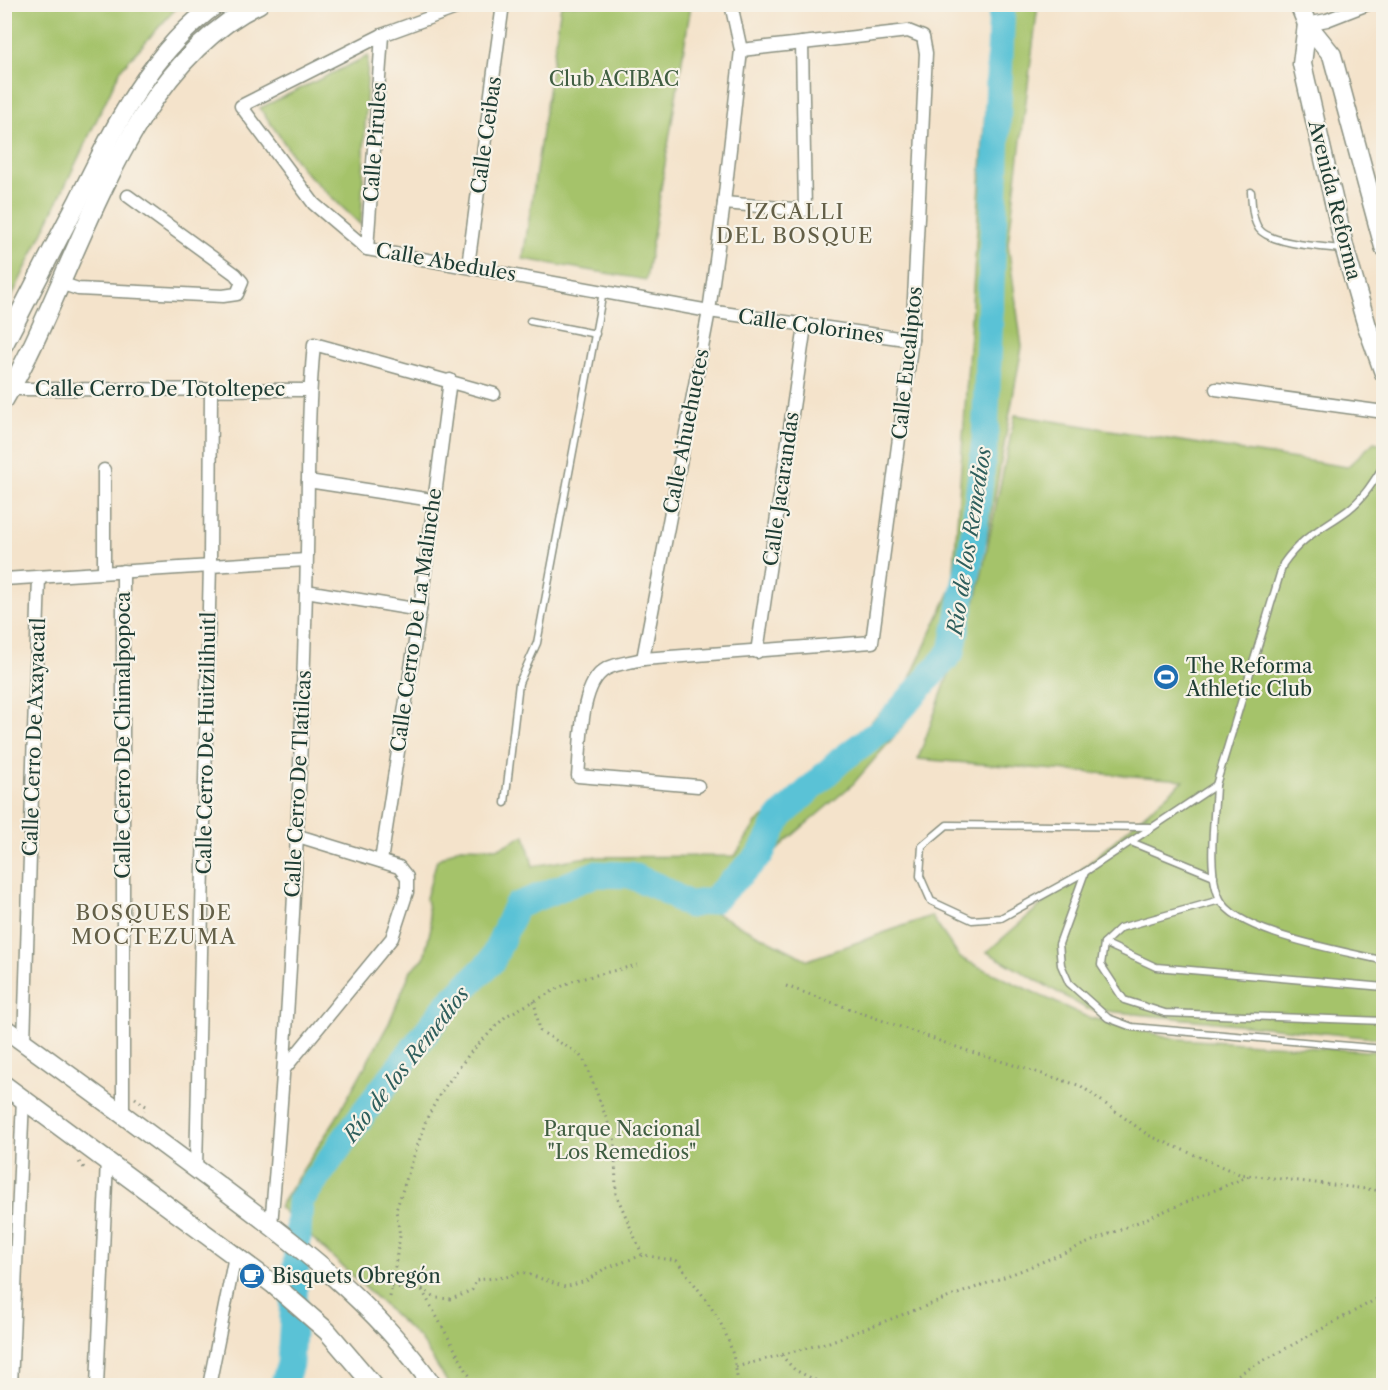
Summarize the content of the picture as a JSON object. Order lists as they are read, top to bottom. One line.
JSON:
{"streets":{"main road":["Avenida Reforma"],"street":["Calle Ceibas","Calle Pirules","Calle Abedules","Calle Colorines","Calle Eucaliptos","Calle Cerro De Totoltepec","Calle Ahuehuetes","Calle Jacarandas","Calle Cerro De La Malinche","Calle Cerro De Chimalpopoca","Calle Cerro De Axayacatl","Calle Cerro De Huitzilihuitl","Calle Cerro De Tlatilcas"]},"crossings":[["Calle Ceibas","Calle Abedules"],["Calle Pirules","Calle Abedules"],["Calle Abedules","Calle Colorines"],["Calle Abedules","Calle Ahuehuetes"],["Calle Colorines","Calle Eucaliptos"],["Calle Colorines","Calle Ahuehuetes"],["Calle Colorines","Calle Jacarandas"],["Calle Eucaliptos","Calle Ahuehuetes"],["Calle Eucaliptos","Calle Jacarandas"],["Calle Cerro De Totoltepec","Calle Cerro De Huitzilihuitl"],["Calle Cerro De Totoltepec","Calle Cerro De Tlatilcas"],["Calle Cerro De La Malinche","Calle Cerro De Tlatilcas"]],"districts":["IZCALLI DEL BOSQUE","BOSQUES DE MOCTEZUMA"],"water":["Río de los Remedios"],"parks":["Club ACIBAC","Parque Nacional \"Los Remedios\""],"places":{"sports":["The Reforma Athletic Club"],"cafe":["Bisquets Obregón"]}}
